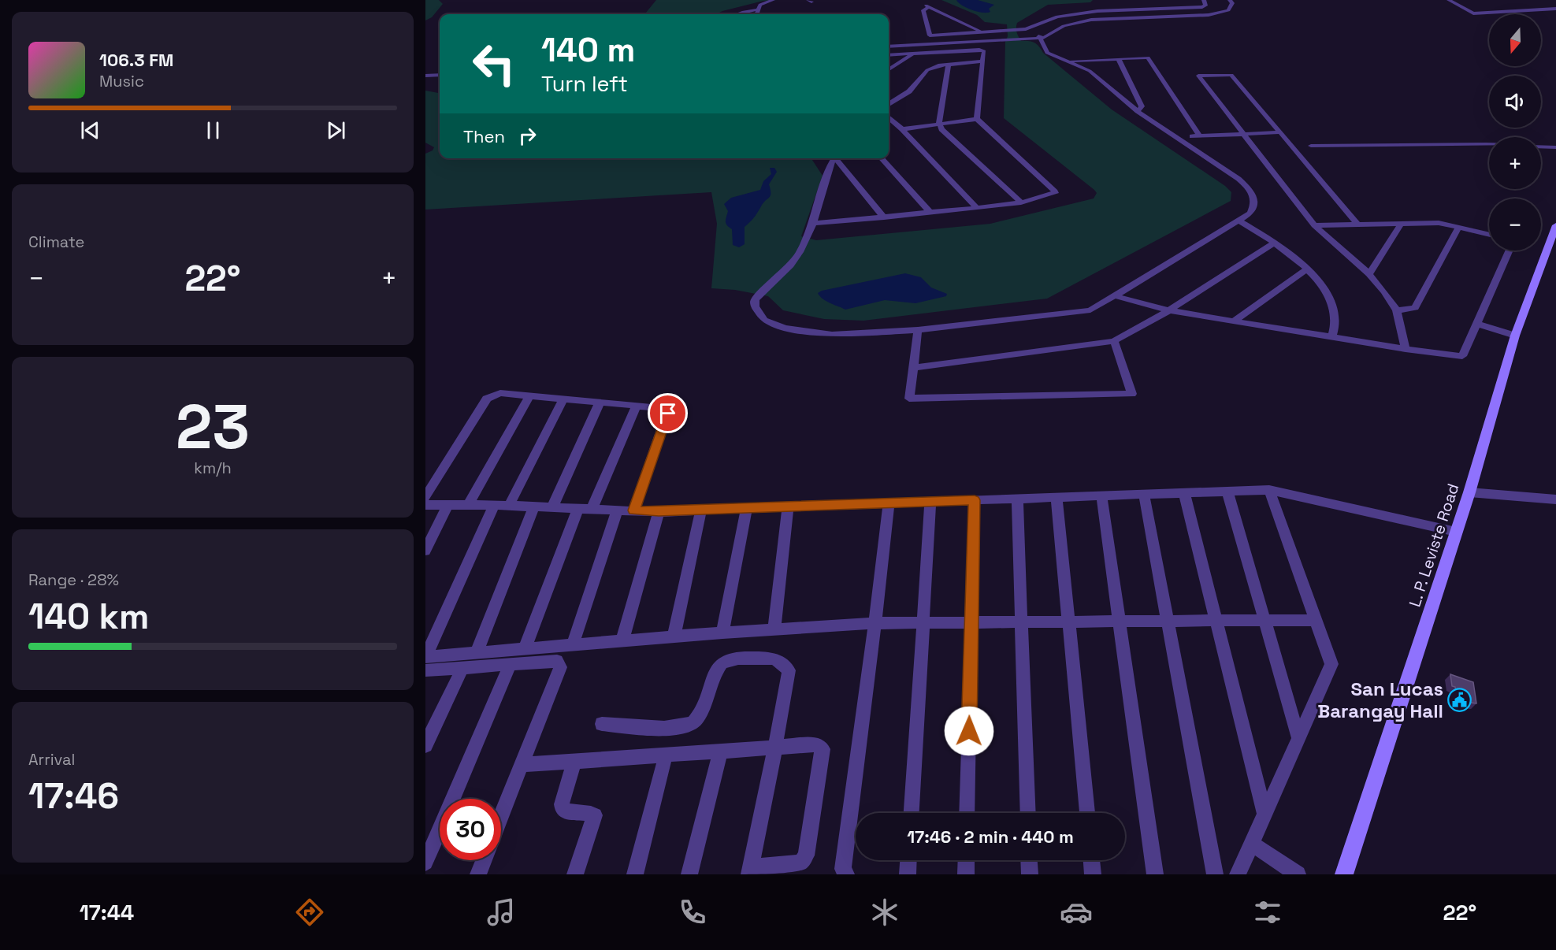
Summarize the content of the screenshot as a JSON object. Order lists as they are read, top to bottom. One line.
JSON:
{"streets":{"main road":["L. P. Leviste Road"]},"places":{"public building":["San Lucas Barangay Hall"]},"north":"bottom","page":{"map_buttons":["+","−"],"turn":["140 m","Turn left"],"song":["106.3 FM","Music"],"then":"Then","tile":["Climate",["23","km/h"],["Range · 28%","140 km"],["Arrival","17:46"]],"heat":["−","22°","+"],"limit":"30","trip":"17:46 · 2 min · 440 m","tabs":["17:44","22°"]}}
